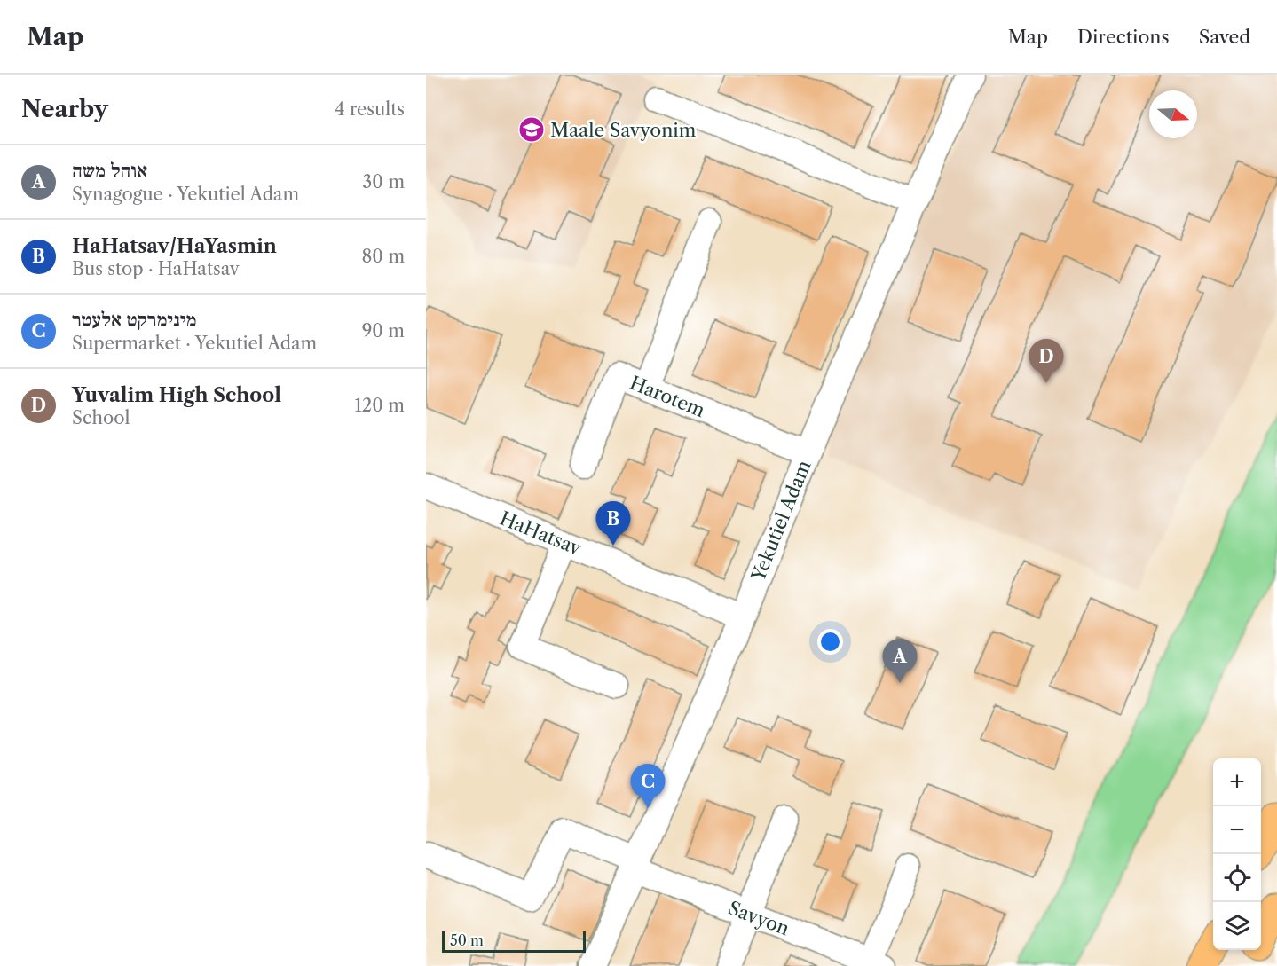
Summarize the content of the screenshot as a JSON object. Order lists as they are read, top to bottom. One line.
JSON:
{"streets":{"street":["Harotem","Yekutiel Adam","HaHatsav","Savyon"]},"crossings":[["Harotem","Yekutiel Adam"],["Yekutiel Adam","HaHatsav"],["Yekutiel Adam","Savyon"]],"places":{"school or university":["Maale Savyonim"]},"scale_bar":"50 m","north":"right","page":{"header":"Map","nav":["Map","Directions","Saved"],"heading":["Nearby","4 results"],"list":[{"mark":"A","name":"אוהל משה","note":"Synagogue · Yekutiel Adam","value":"30 m"},{"mark":"B","name":"HaHatsav/HaYasmin","note":"Bus stop · HaHatsav","value":"80 m"},{"mark":"C","name":"מינימרקט אלעטר","note":"Supermarket · Yekutiel Adam","value":"90 m"},{"mark":"D","name":"Yuvalim High School","note":"School","value":"120 m"}],"pins":["D","B","A","C"],"map_buttons":["+","−"],"scale":"50 m"}}
